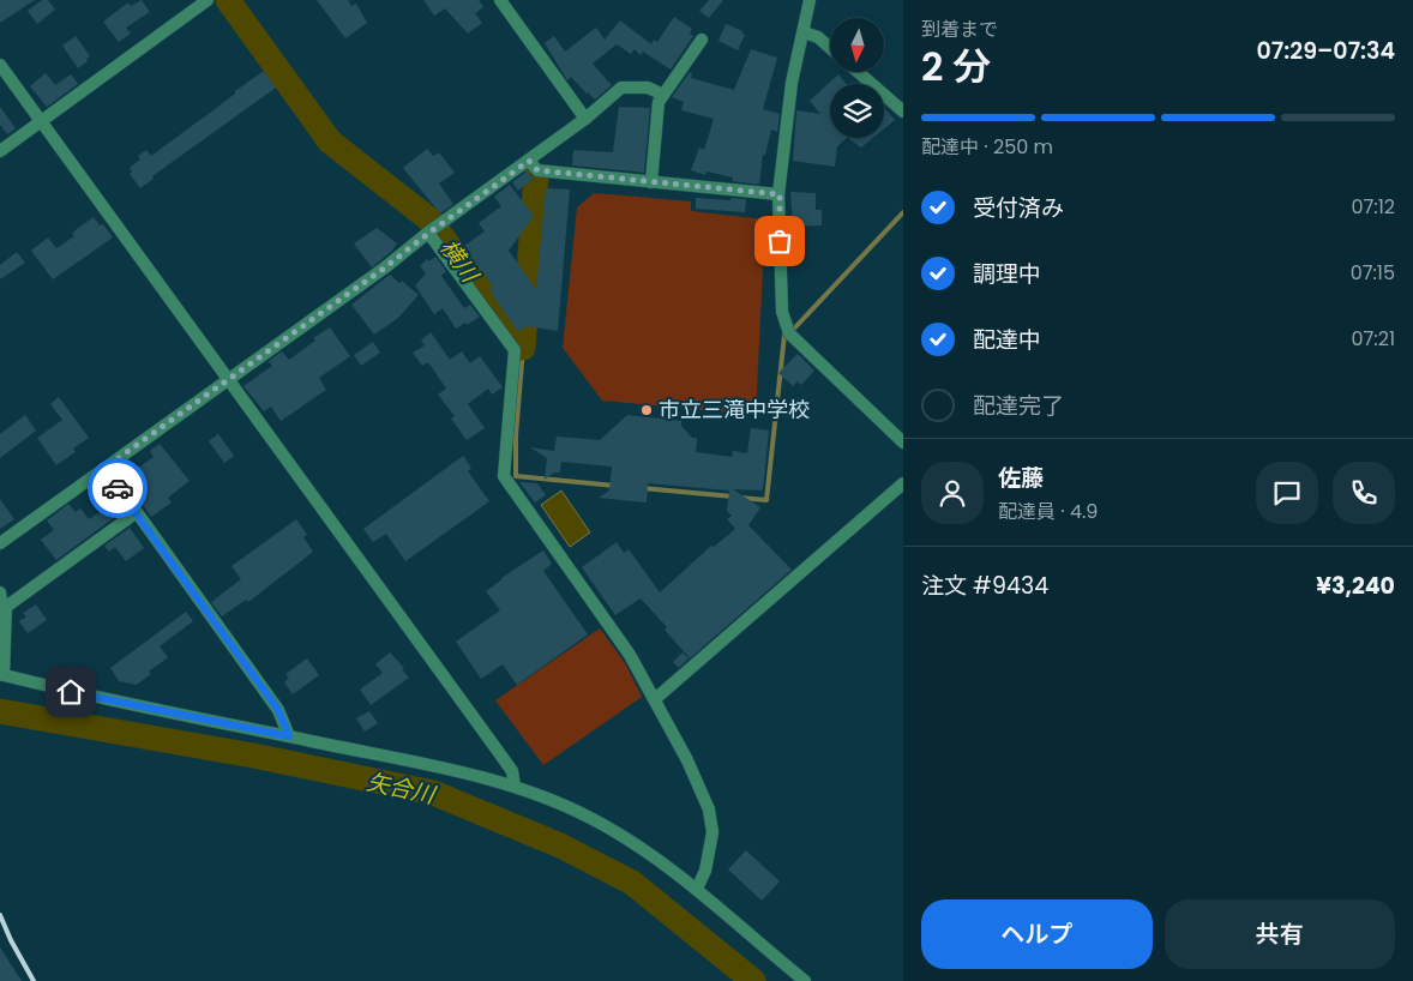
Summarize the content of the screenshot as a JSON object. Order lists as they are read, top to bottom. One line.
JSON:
{"water":["横川","矢合川"],"places":["市立三滝中学校"],"north":"bottom","page":{"heading":["2 分","到着まで","07:29–07:34"],"panel":["佐藤","配達員 · 4.9","注文 #9434","¥3,240"],"bar":"配達中 · 250 m","list":[["受付済み","07:12"],["調理中","07:15"],["配達中","07:21"],"配達完了"],"buttons":["ヘルプ","共有"]}}
